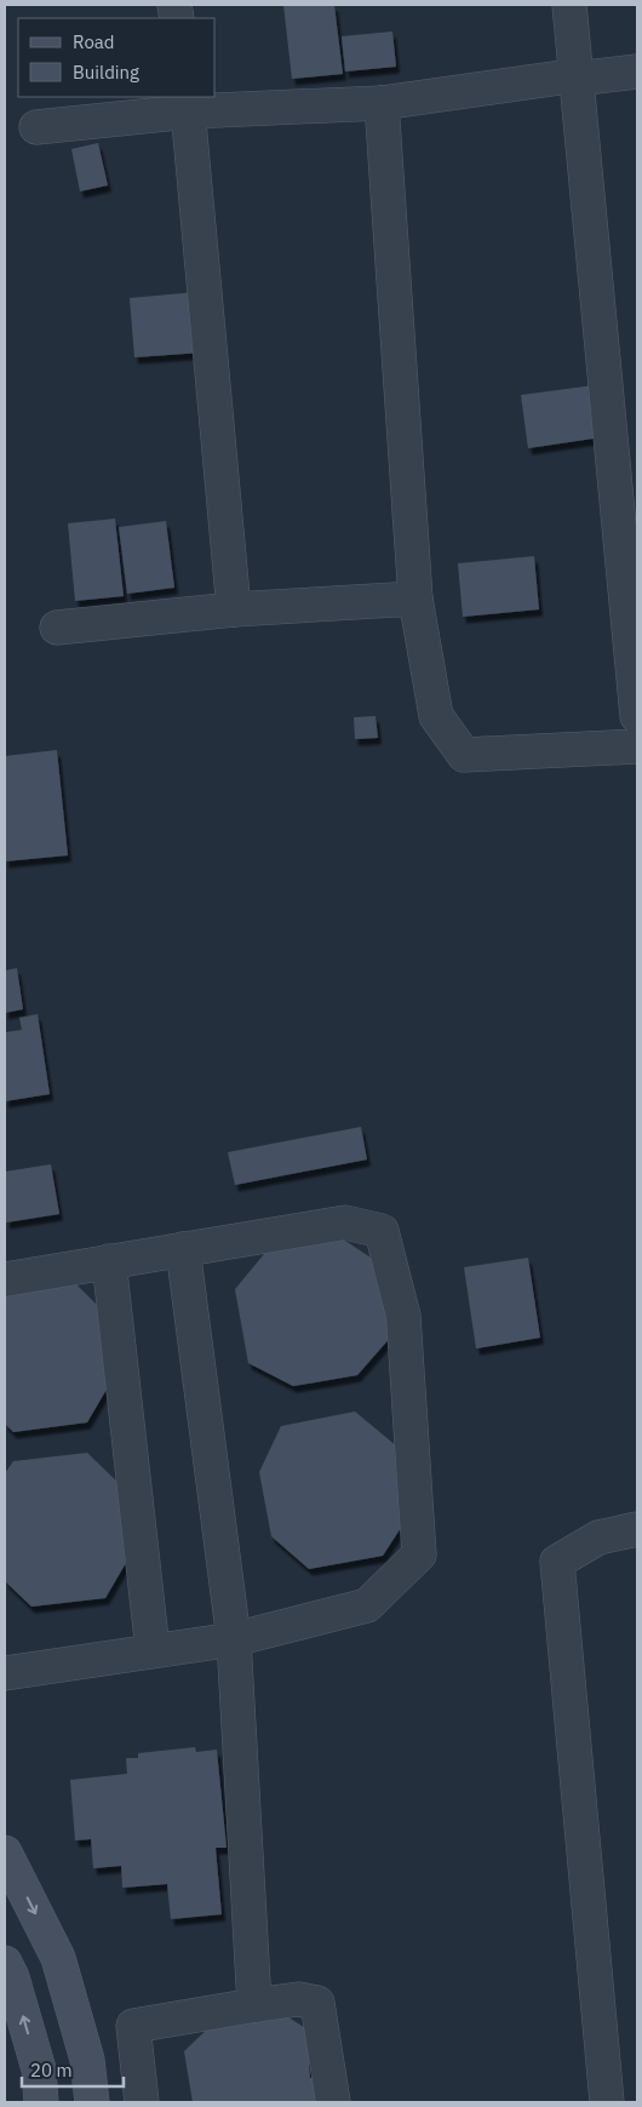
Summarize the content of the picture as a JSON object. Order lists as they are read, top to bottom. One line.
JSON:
{"legend":["Road","Building"],"scale_bar":"20 m"}
